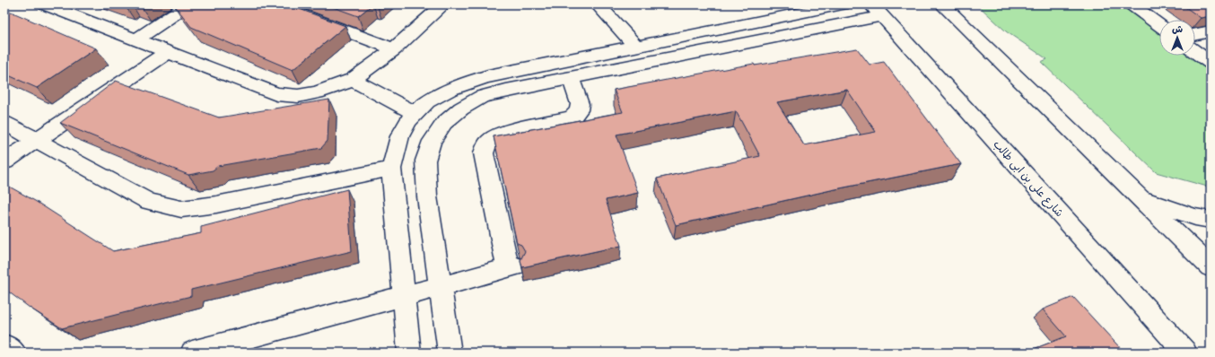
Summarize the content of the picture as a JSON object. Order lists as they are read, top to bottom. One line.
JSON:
{"streets":{"street":["شارع على بن ابى طالب"]},"north":"top"}
